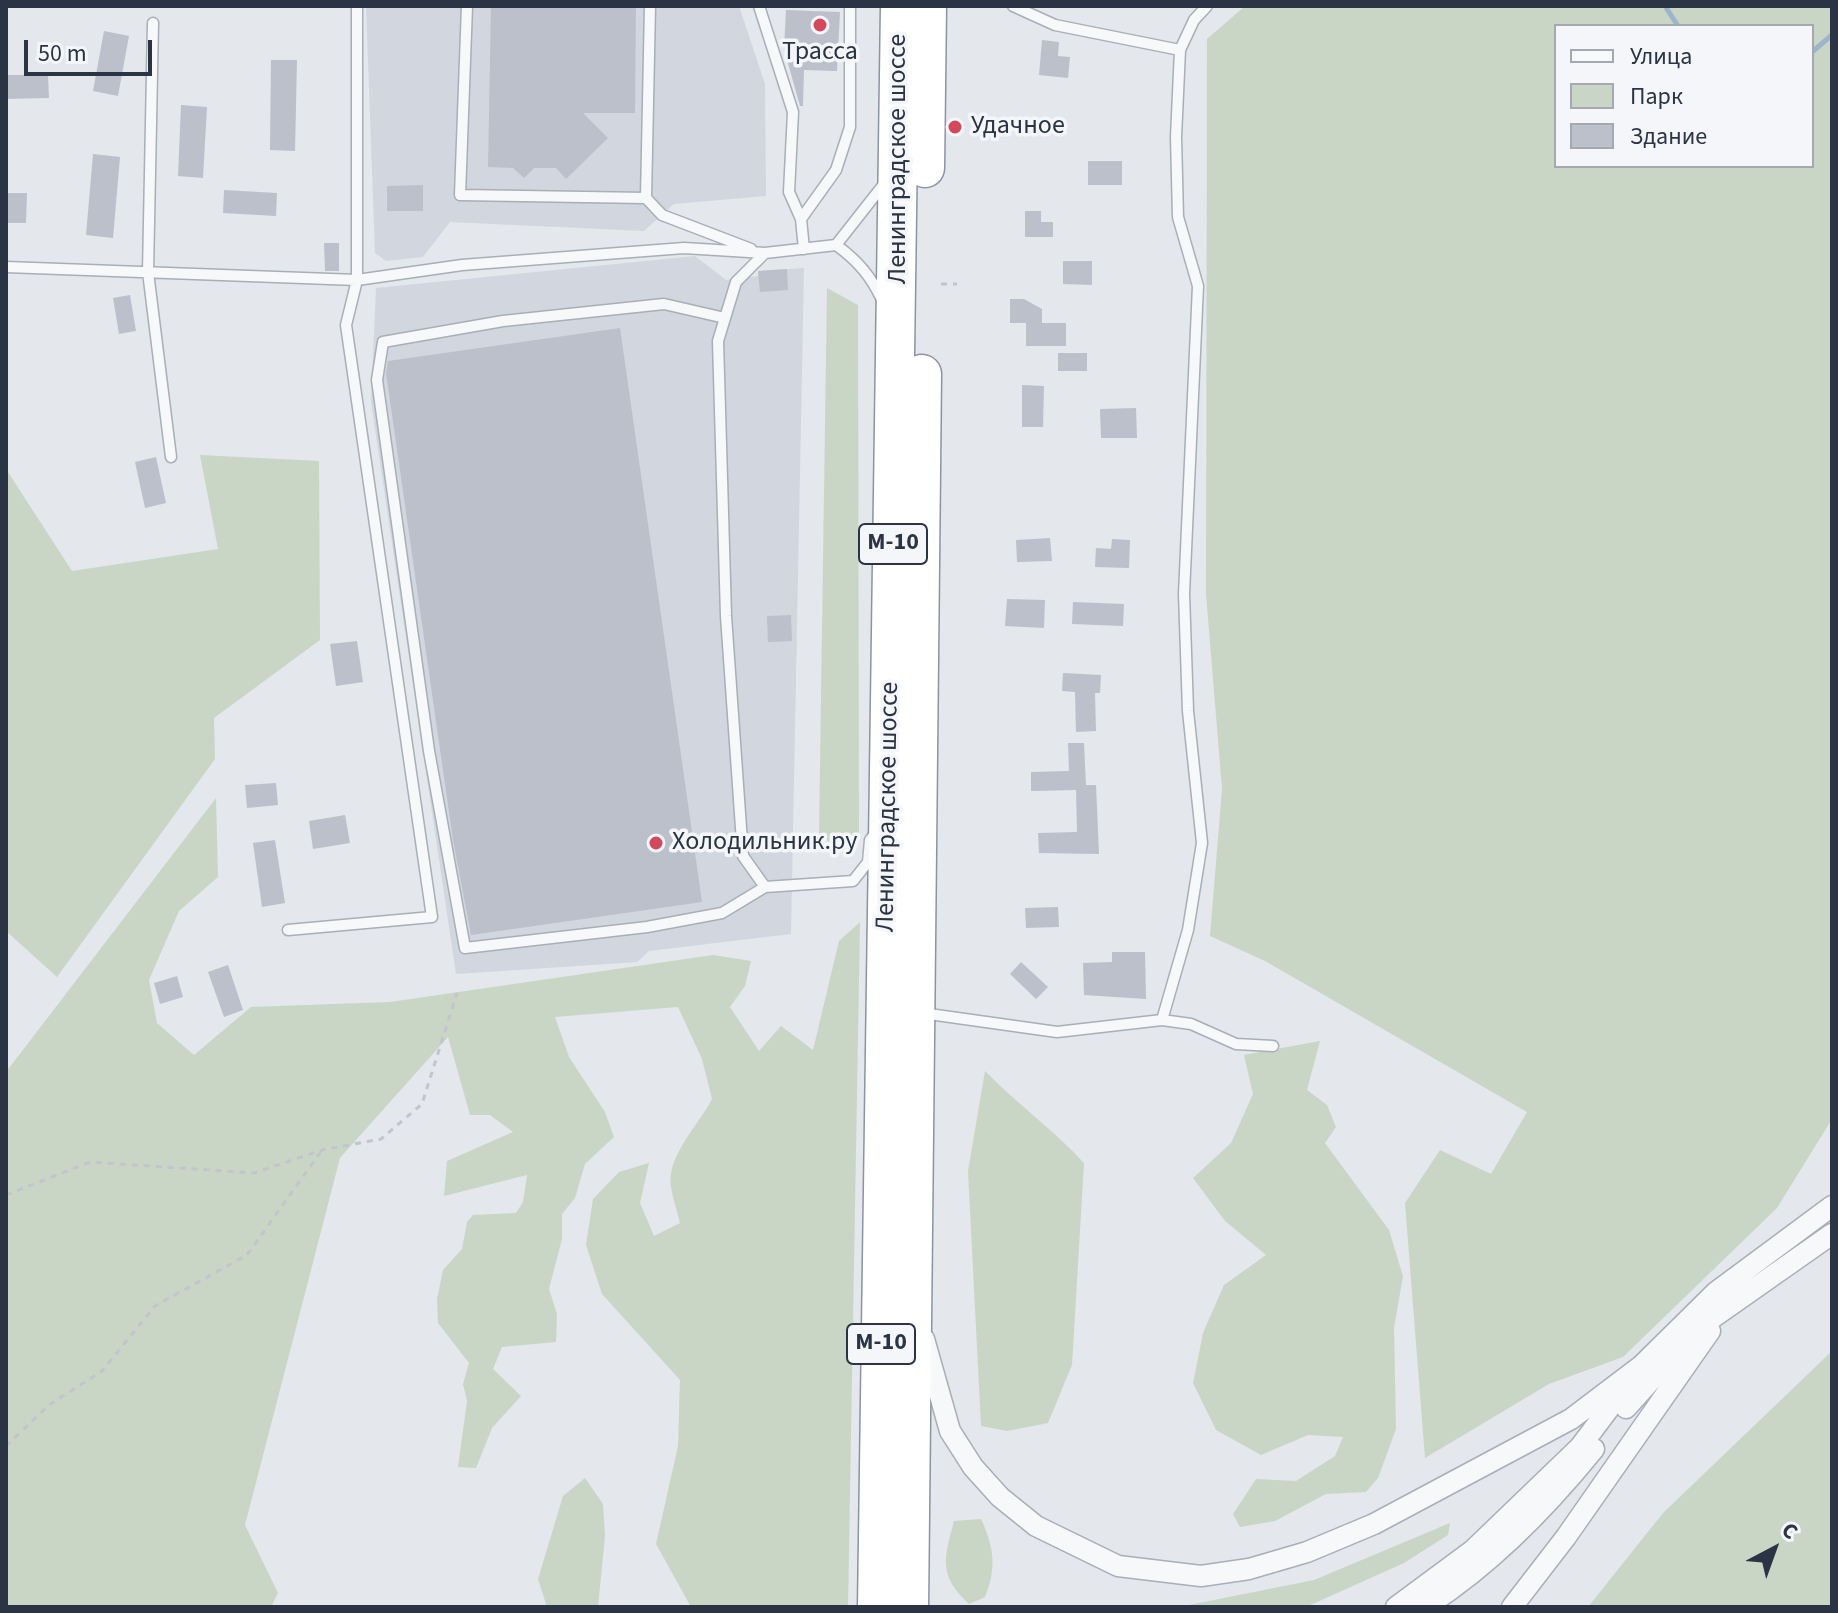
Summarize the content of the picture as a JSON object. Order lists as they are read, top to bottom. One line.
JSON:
{"streets":{"highway":["Ленинградское шоссе","М-10"]},"places":["Трасса","Удачное","Холодильник.ру"],"legend":["Улица","Парк","Здание"],"scale_bar":"50 m","north":"top right"}
